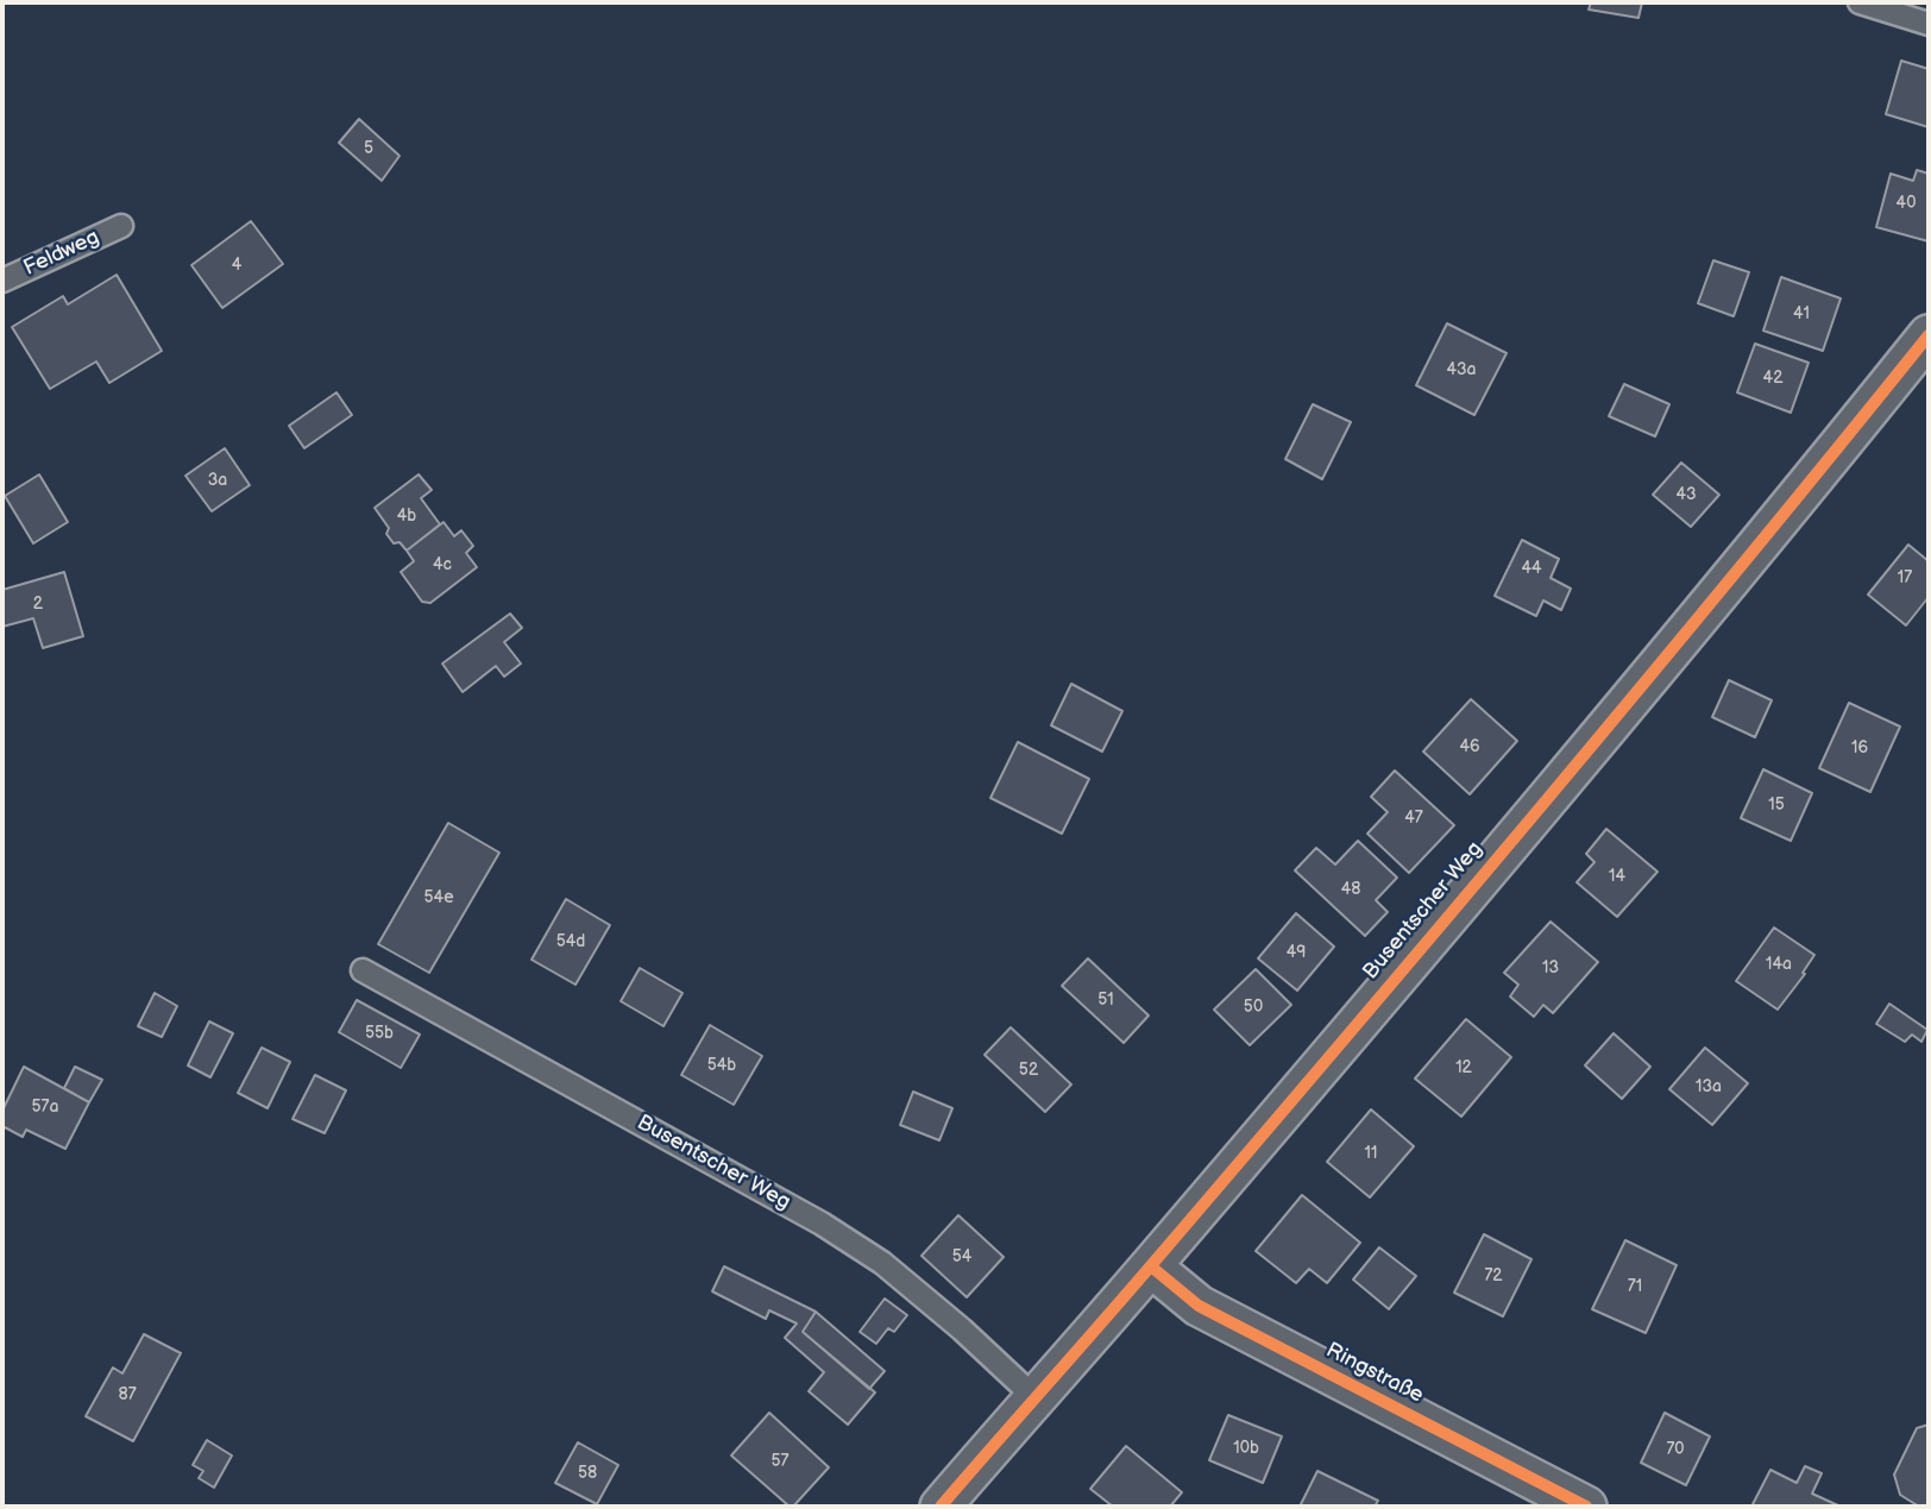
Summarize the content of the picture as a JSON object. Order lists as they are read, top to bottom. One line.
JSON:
{"streets":{"street":["Busentscher Weg","Ringstraße"],"lane":["Feldweg"]},"crossings":[["Busentscher Weg","Ringstraße"]],"house_numbers":["5","40","4","41","43a","42","3a","43","4b","4c","44","17","2","46","16","15","47","14","48","54e","54d","49","14a","13","51","50","55b","54b","12","52","13a","57a","11","54","72","71","87","10b","70","57","58"]}
